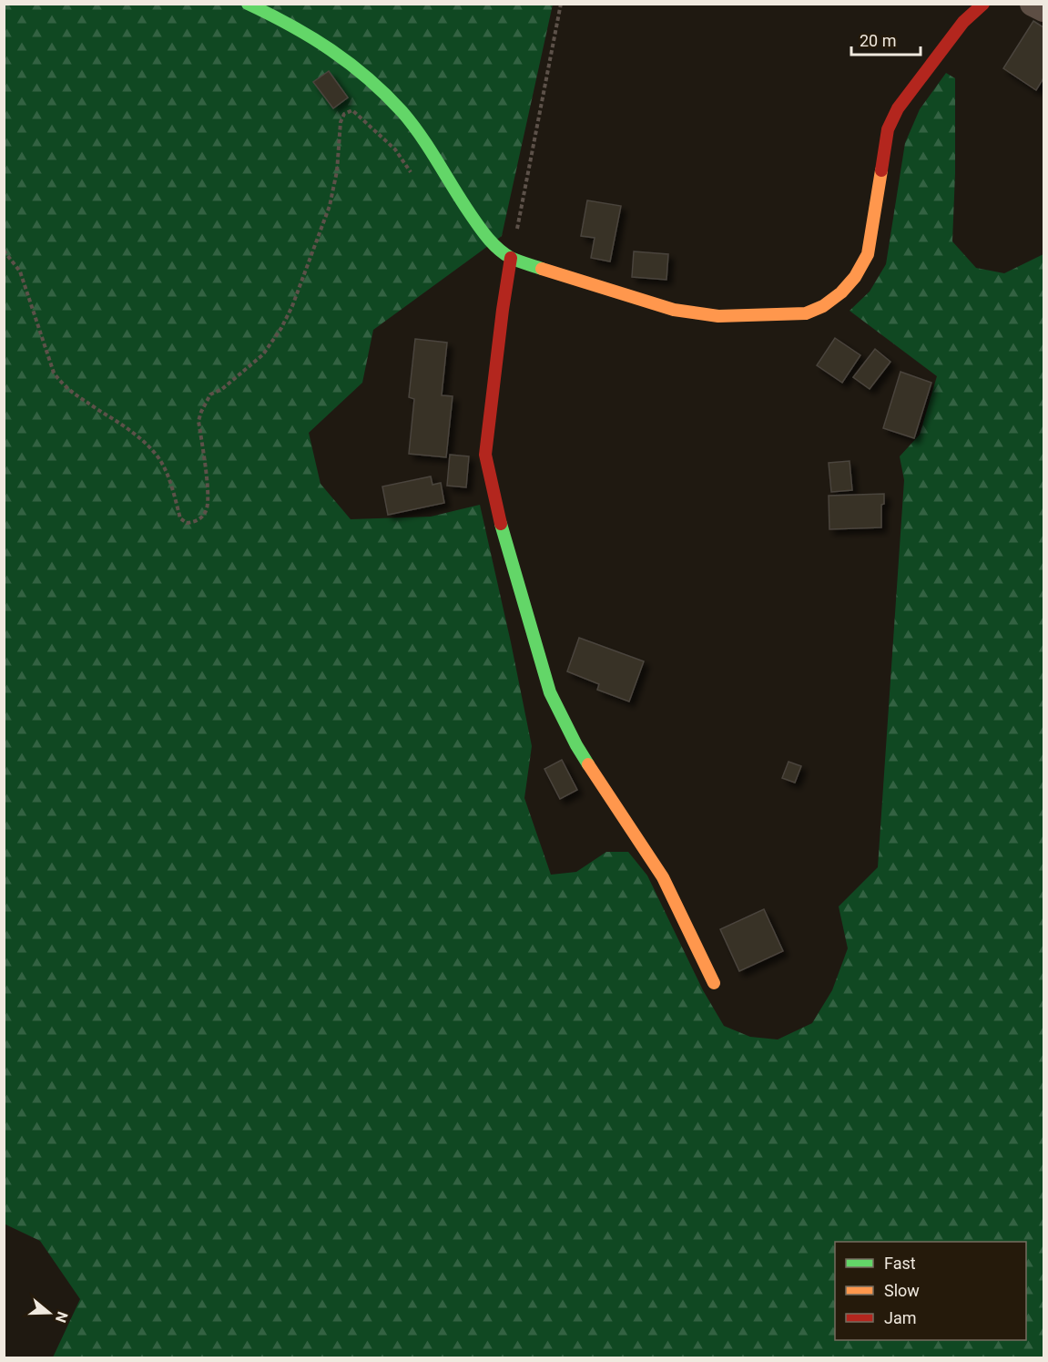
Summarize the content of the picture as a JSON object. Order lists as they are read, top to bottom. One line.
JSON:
{"legend":["Fast","Slow","Jam"],"scale_bar":"20 m","north":"right"}
